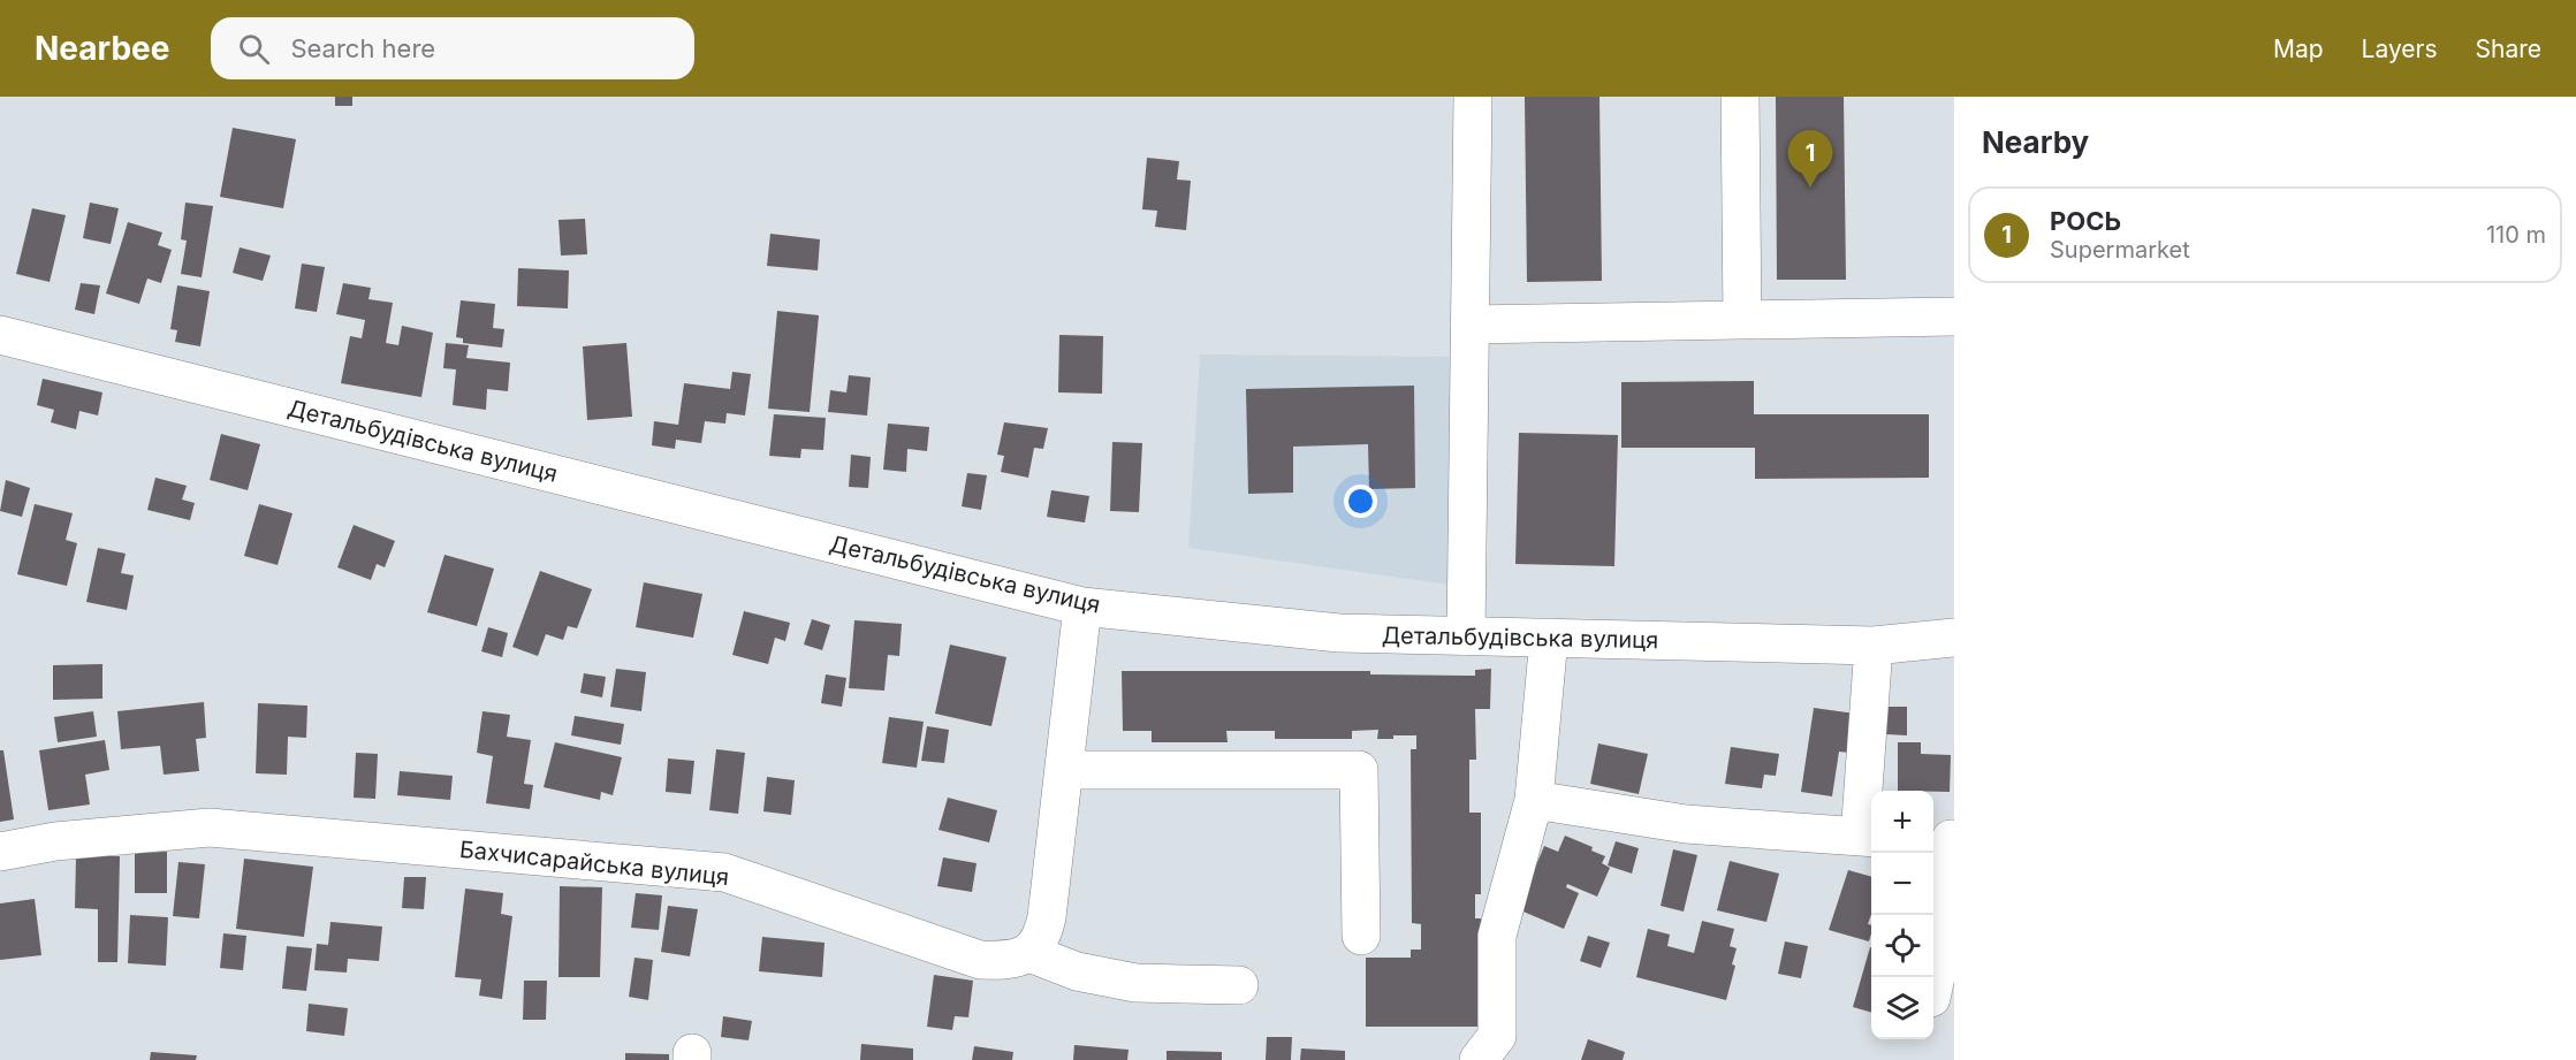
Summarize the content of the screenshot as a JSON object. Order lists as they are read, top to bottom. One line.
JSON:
{"streets":{"street":["Детальбудівська вулиця","Бахчисарайська вулиця"]},"page":{"header":"Nearbee","search":"Search here","nav":["Map","Layers","Share"],"heading":"Nearby","pins":"1","list":[{"mark":"1","name":"РОСЬ","note":"Supermarket","value":"110 m"}],"map_buttons":["+","−"]}}
